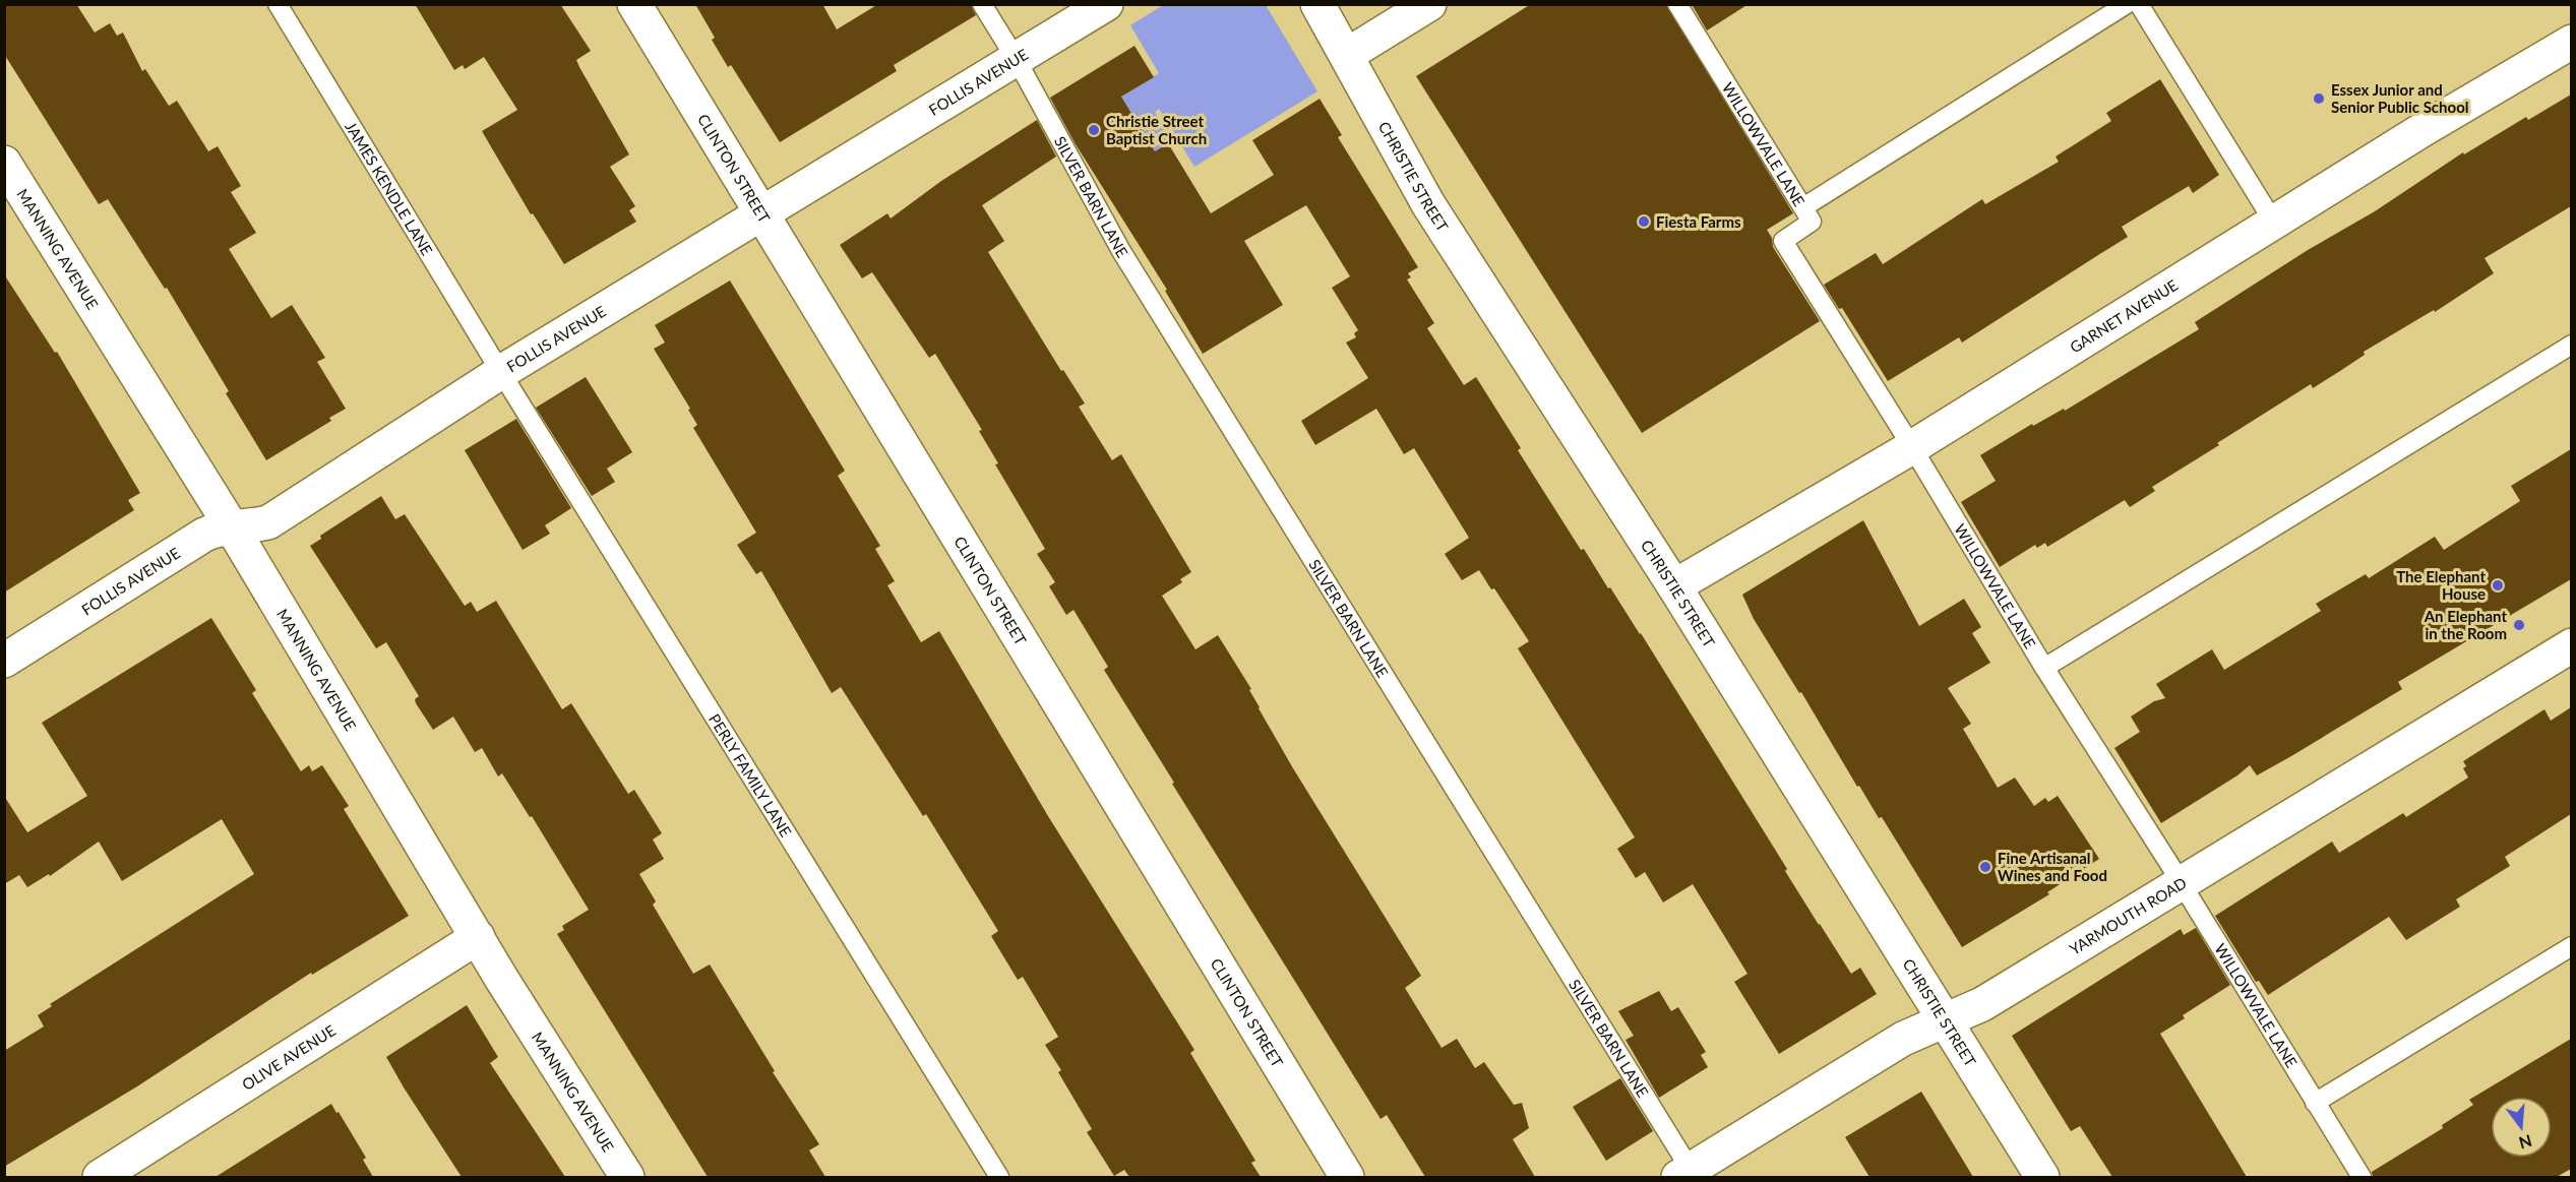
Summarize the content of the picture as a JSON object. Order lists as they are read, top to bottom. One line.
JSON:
{"streets":{"street":["FOLLIS AVENUE","CLINTON STREET","CHRISTIE STREET","MANNING AVENUE","GARNET AVENUE","YARMOUTH ROAD","OLIVE AVENUE"],"lane":["WILLOWVALE LANE","JAMES KENDLE LANE","SILVER BARN LANE","PERLY FAMILY LANE"]},"crossings":[["FOLLIS AVENUE","CLINTON STREET"],["FOLLIS AVENUE","JAMES KENDLE LANE"],["FOLLIS AVENUE","SILVER BARN LANE"],["FOLLIS AVENUE","MANNING AVENUE"],["FOLLIS AVENUE","PERLY FAMILY LANE"],["WILLOWVALE LANE","GARNET AVENUE"],["WILLOWVALE LANE","YARMOUTH ROAD"],["CHRISTIE STREET","GARNET AVENUE"],["CHRISTIE STREET","YARMOUTH ROAD"],["JAMES KENDLE LANE","PERLY FAMILY LANE"],["SILVER BARN LANE","YARMOUTH ROAD"],["MANNING AVENUE","OLIVE AVENUE"]],"places":["Essex Junior and Senior Public School","Christie Street Baptist Church","Fiesta Farms","The Elephant House","An Elephant in the Room","Fine Artisanal Wines and Food"],"north":"bottom"}
